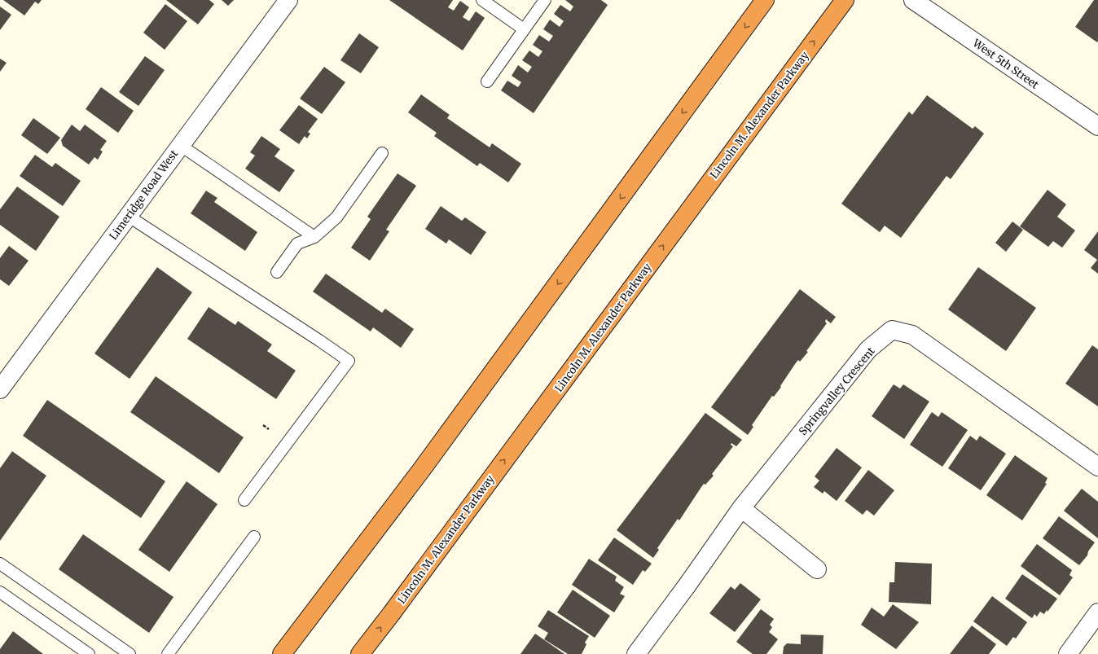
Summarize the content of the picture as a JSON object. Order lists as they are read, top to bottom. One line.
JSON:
{"streets":{"highway":["Lincoln M. Alexander Parkway"],"street":["West 5th Street","Limeridge Road West","Springvalley Crescent"]}}
